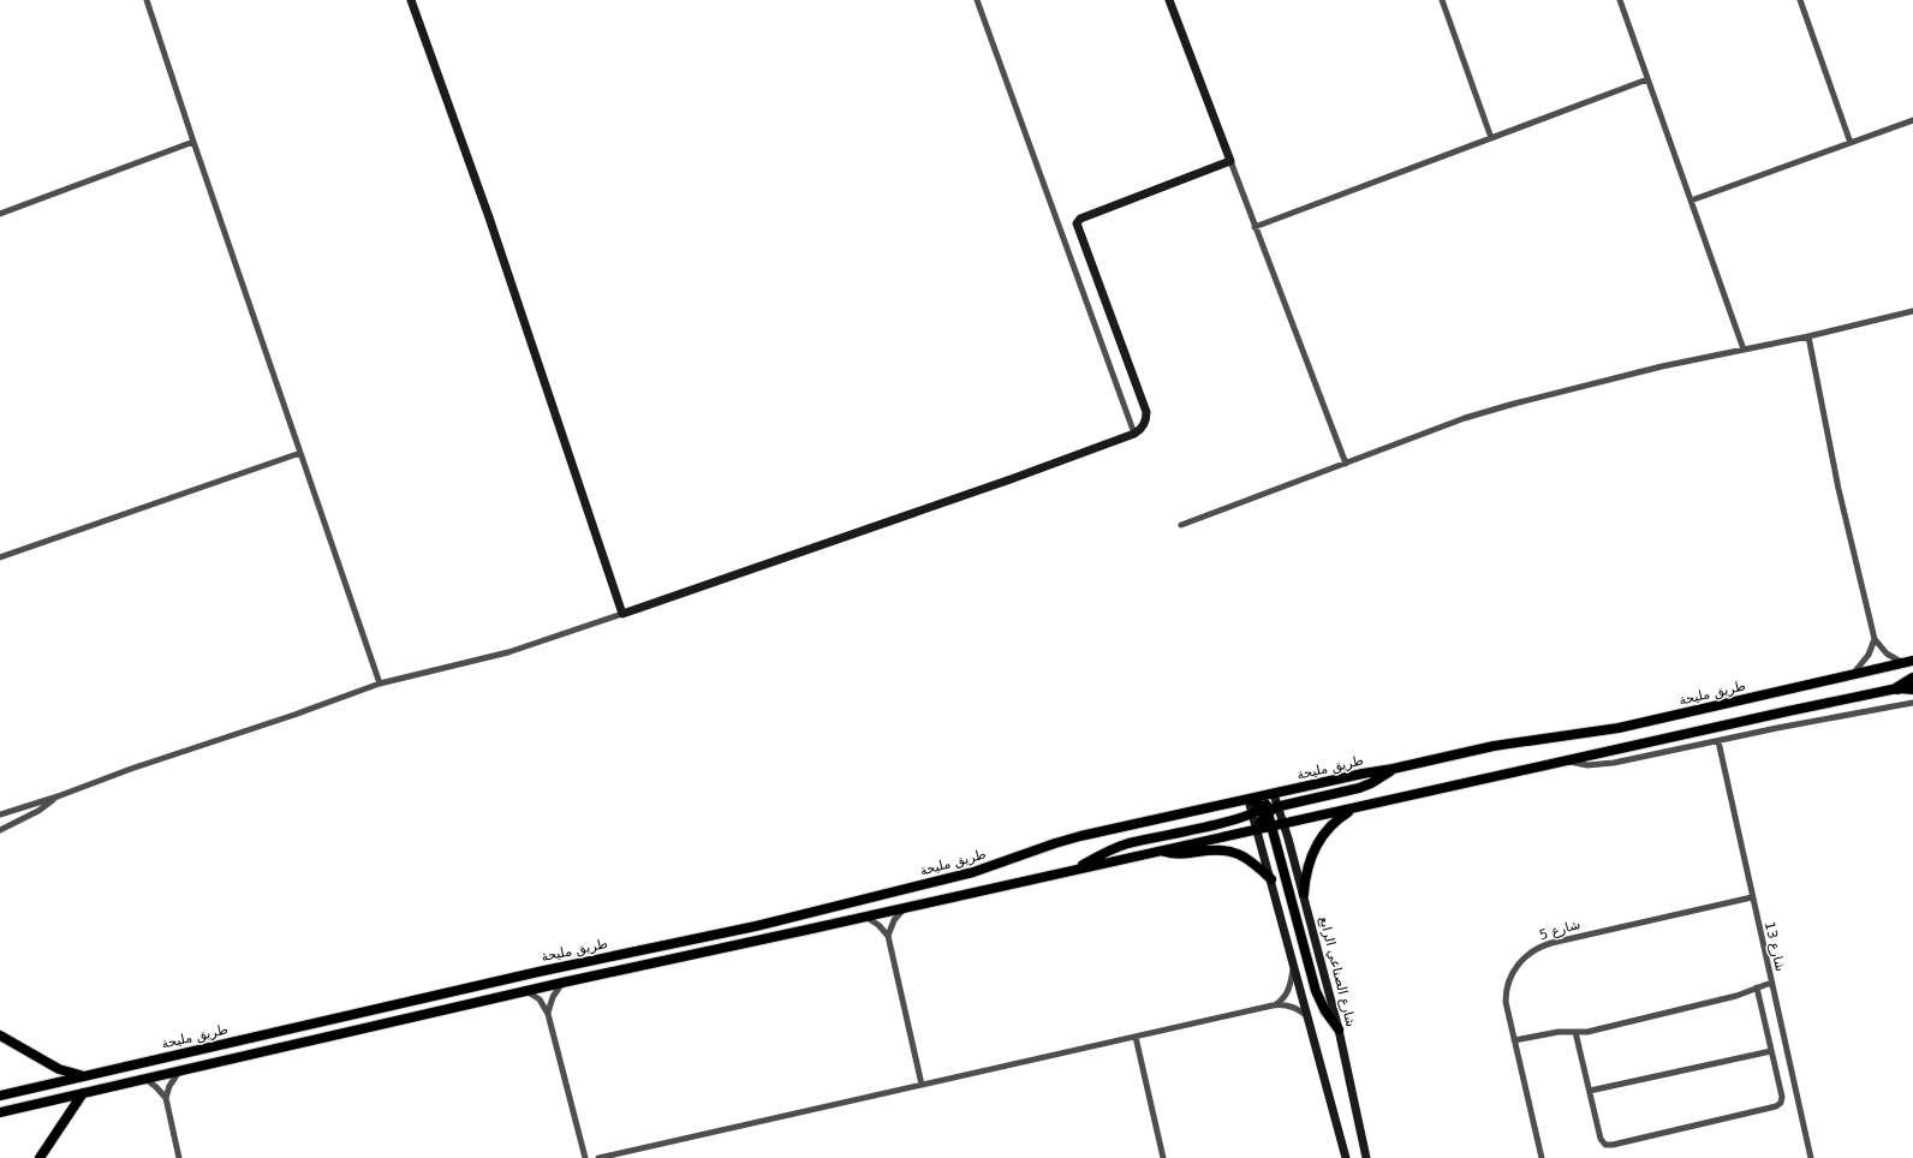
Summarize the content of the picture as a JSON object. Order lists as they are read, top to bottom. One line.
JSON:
{"streets":{"main road":["طريق مليحة","شارع الصناعي الرابع"],"street":["شارع 5","شارع 13"]},"crossings":[["شارع 5","شارع 13"]]}
